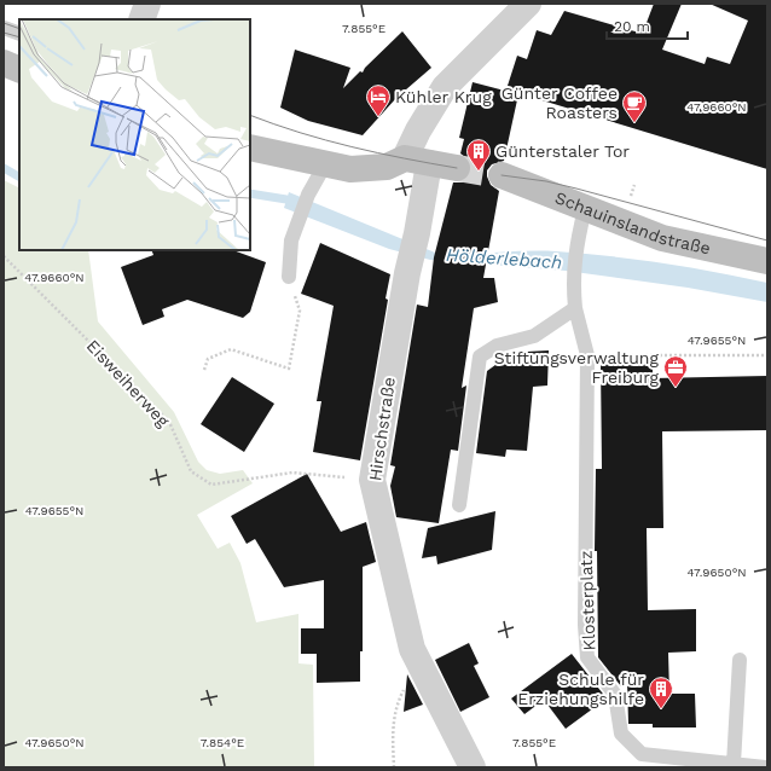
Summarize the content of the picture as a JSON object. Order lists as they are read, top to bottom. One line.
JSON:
{"streets":{"main road":["Schauinslandstraße"],"street":["Hirschstraße"],"lane":["Klosterplatz"],"path":["Eisweiherweg"]},"crossings":[["Schauinslandstraße","Klosterplatz"],["Eisweiherweg","Hirschstraße"]],"water":["Hölderlebach"],"places":{"hotel":["Kühler Krug"],"cafe":["Günter Coffee Roasters"],"building":["Günterstaler Tor","Schule für Erziehungshilfe"],"office":["Stiftungsverwaltung Freiburg"]},"scale_bar":"20 m","coordinates":["7.855°E","47.9660°N","47.9655°N","47.9650°N","7.854°E"]}
